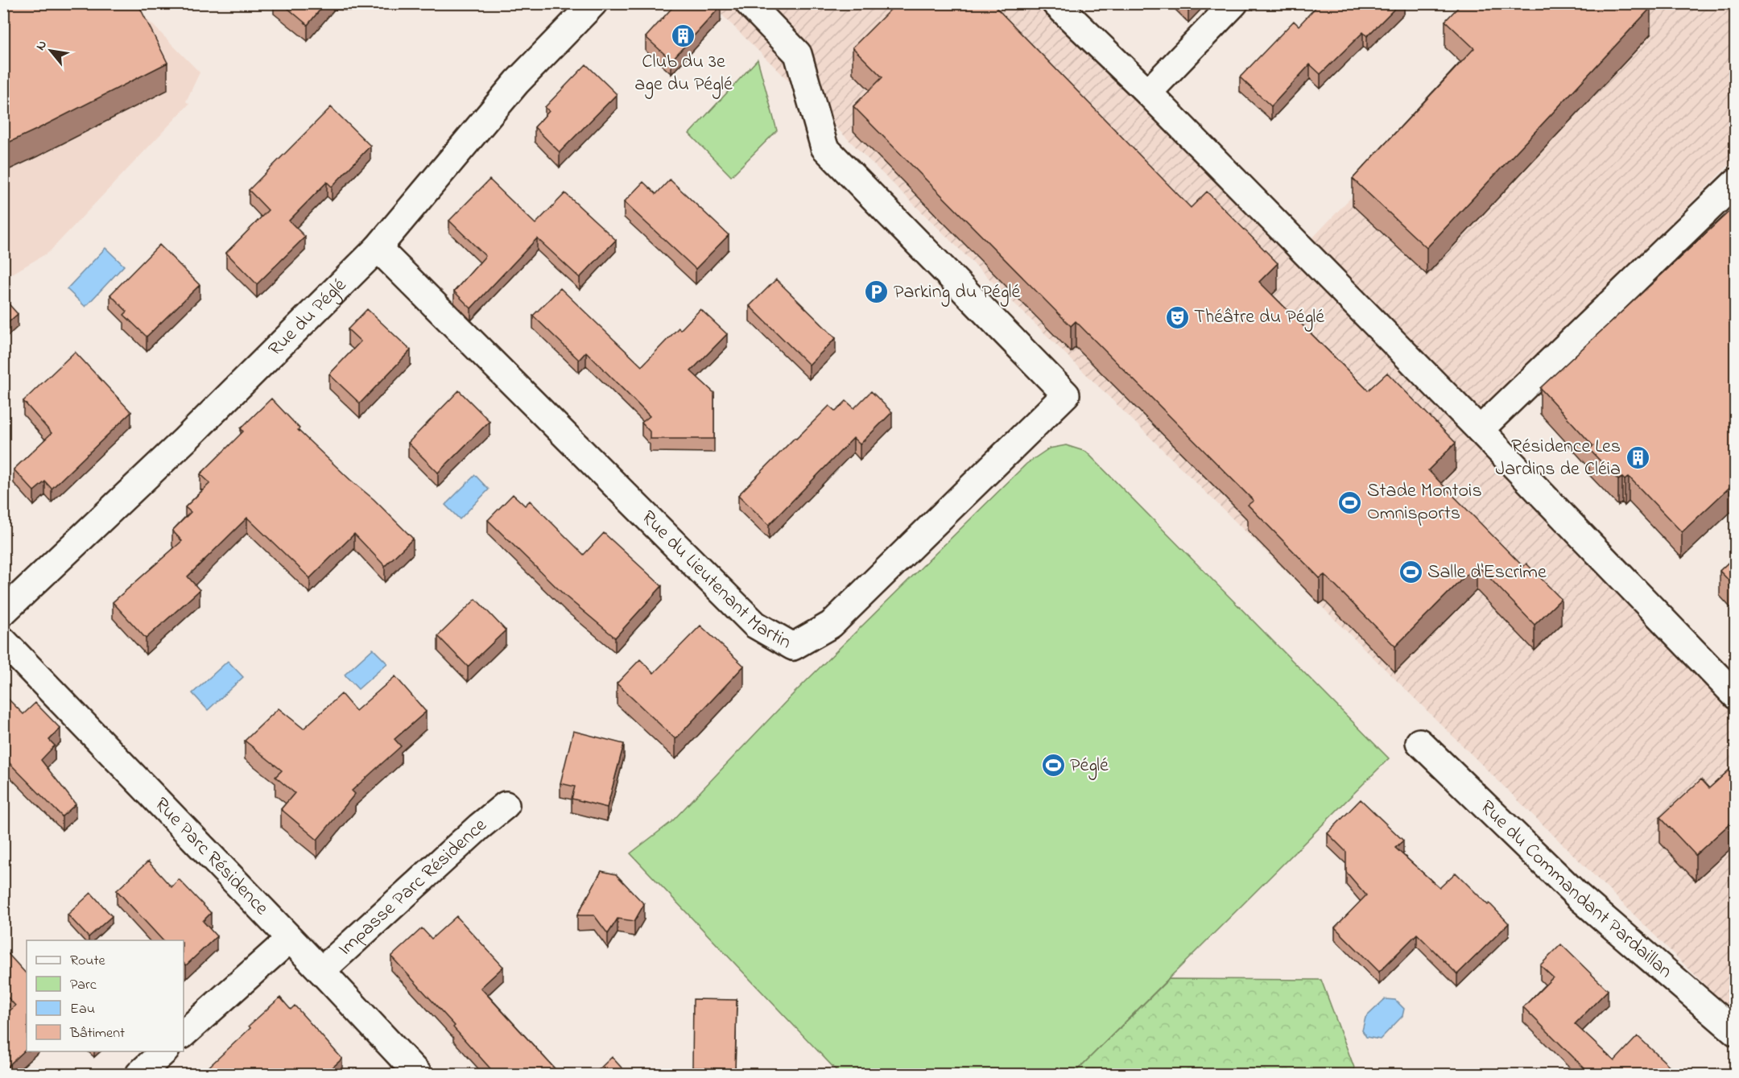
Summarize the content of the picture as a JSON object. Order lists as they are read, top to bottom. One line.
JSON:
{"streets":{"street":["Rue du Péglé","Rue du Lieutenant Martin","Rue Parc Résidence","Impasse Parc Résidence","Rue du Commandant Pardaillan"]},"crossings":[["Rue du Péglé","Rue du Lieutenant Martin"],["Rue Parc Résidence","Impasse Parc Résidence"]],"places":{"building":["Club du 3e age du Péglé","Résidence Les Jardins de Cléia"],"parking":["Parking du Péglé"],"theatre":["Théâtre du Péglé"],"sports":["Stade Montois Omnisports","Salle d'Escrime","Péglé"]},"legend":["Route","Parc","Eau","Bâtiment"],"north":"top left"}
